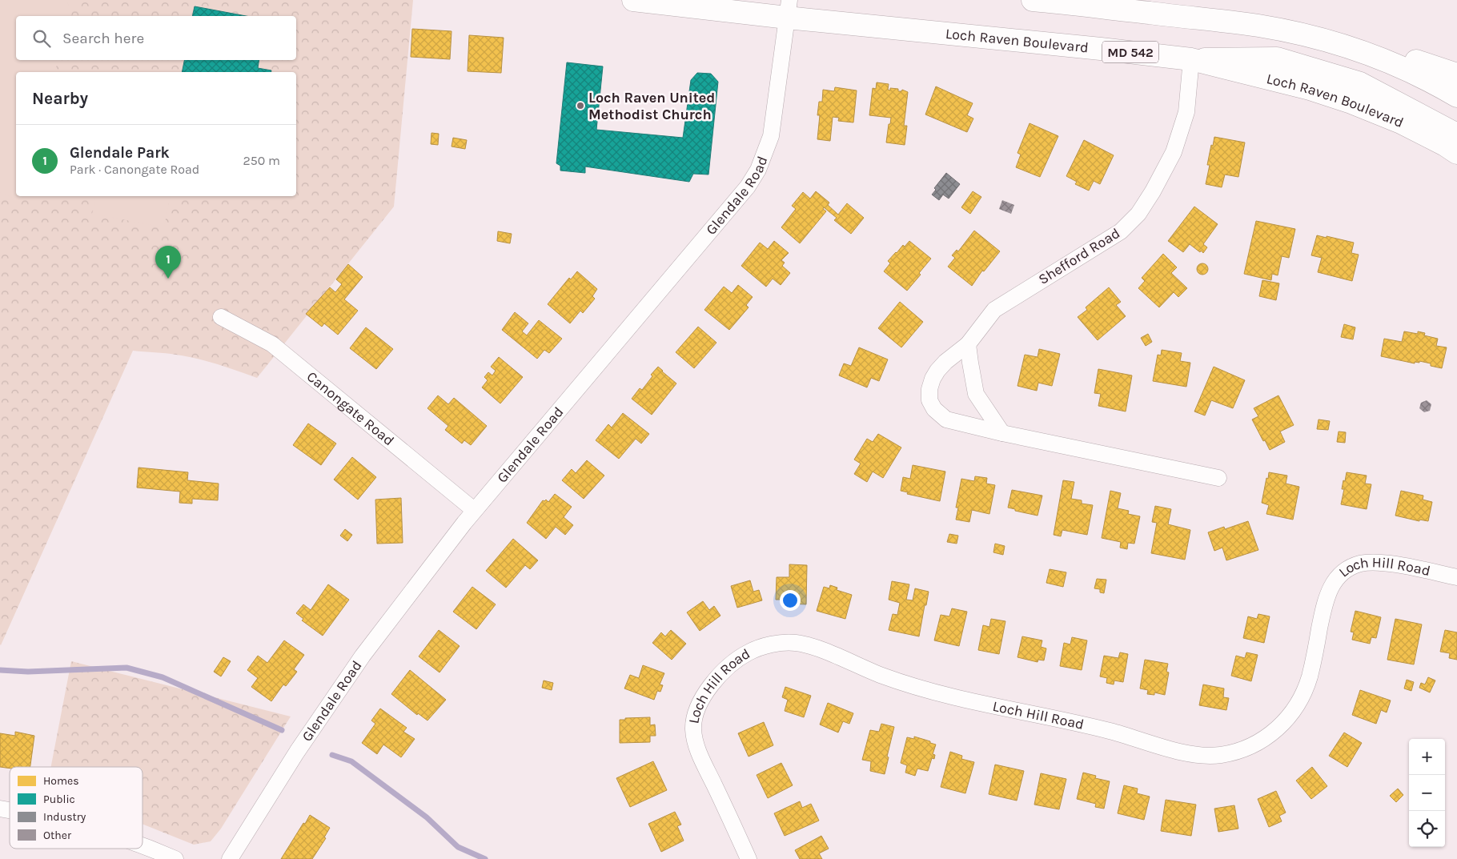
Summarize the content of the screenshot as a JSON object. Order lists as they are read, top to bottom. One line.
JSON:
{"streets":{"main road":["Loch Raven Boulevard","MD 542"],"street":["Glendale Road","Shefford Road","Canongate Road","Loch Hill Road"]},"crossings":[["Loch Raven Boulevard","Glendale Road"],["Loch Raven Boulevard","Shefford Road"],["Glendale Road","Canongate Road"]],"places":["Loch Raven United Methodist Church"],"legend":["Homes","Public","Industry","Other"],"page":{"search":"Search here","heading":"Nearby","list":[{"mark":"1","name":"Glendale Park","note":"Park · Canongate Road","value":"250 m"}],"pins":"1","map_buttons":["+","−"]}}
